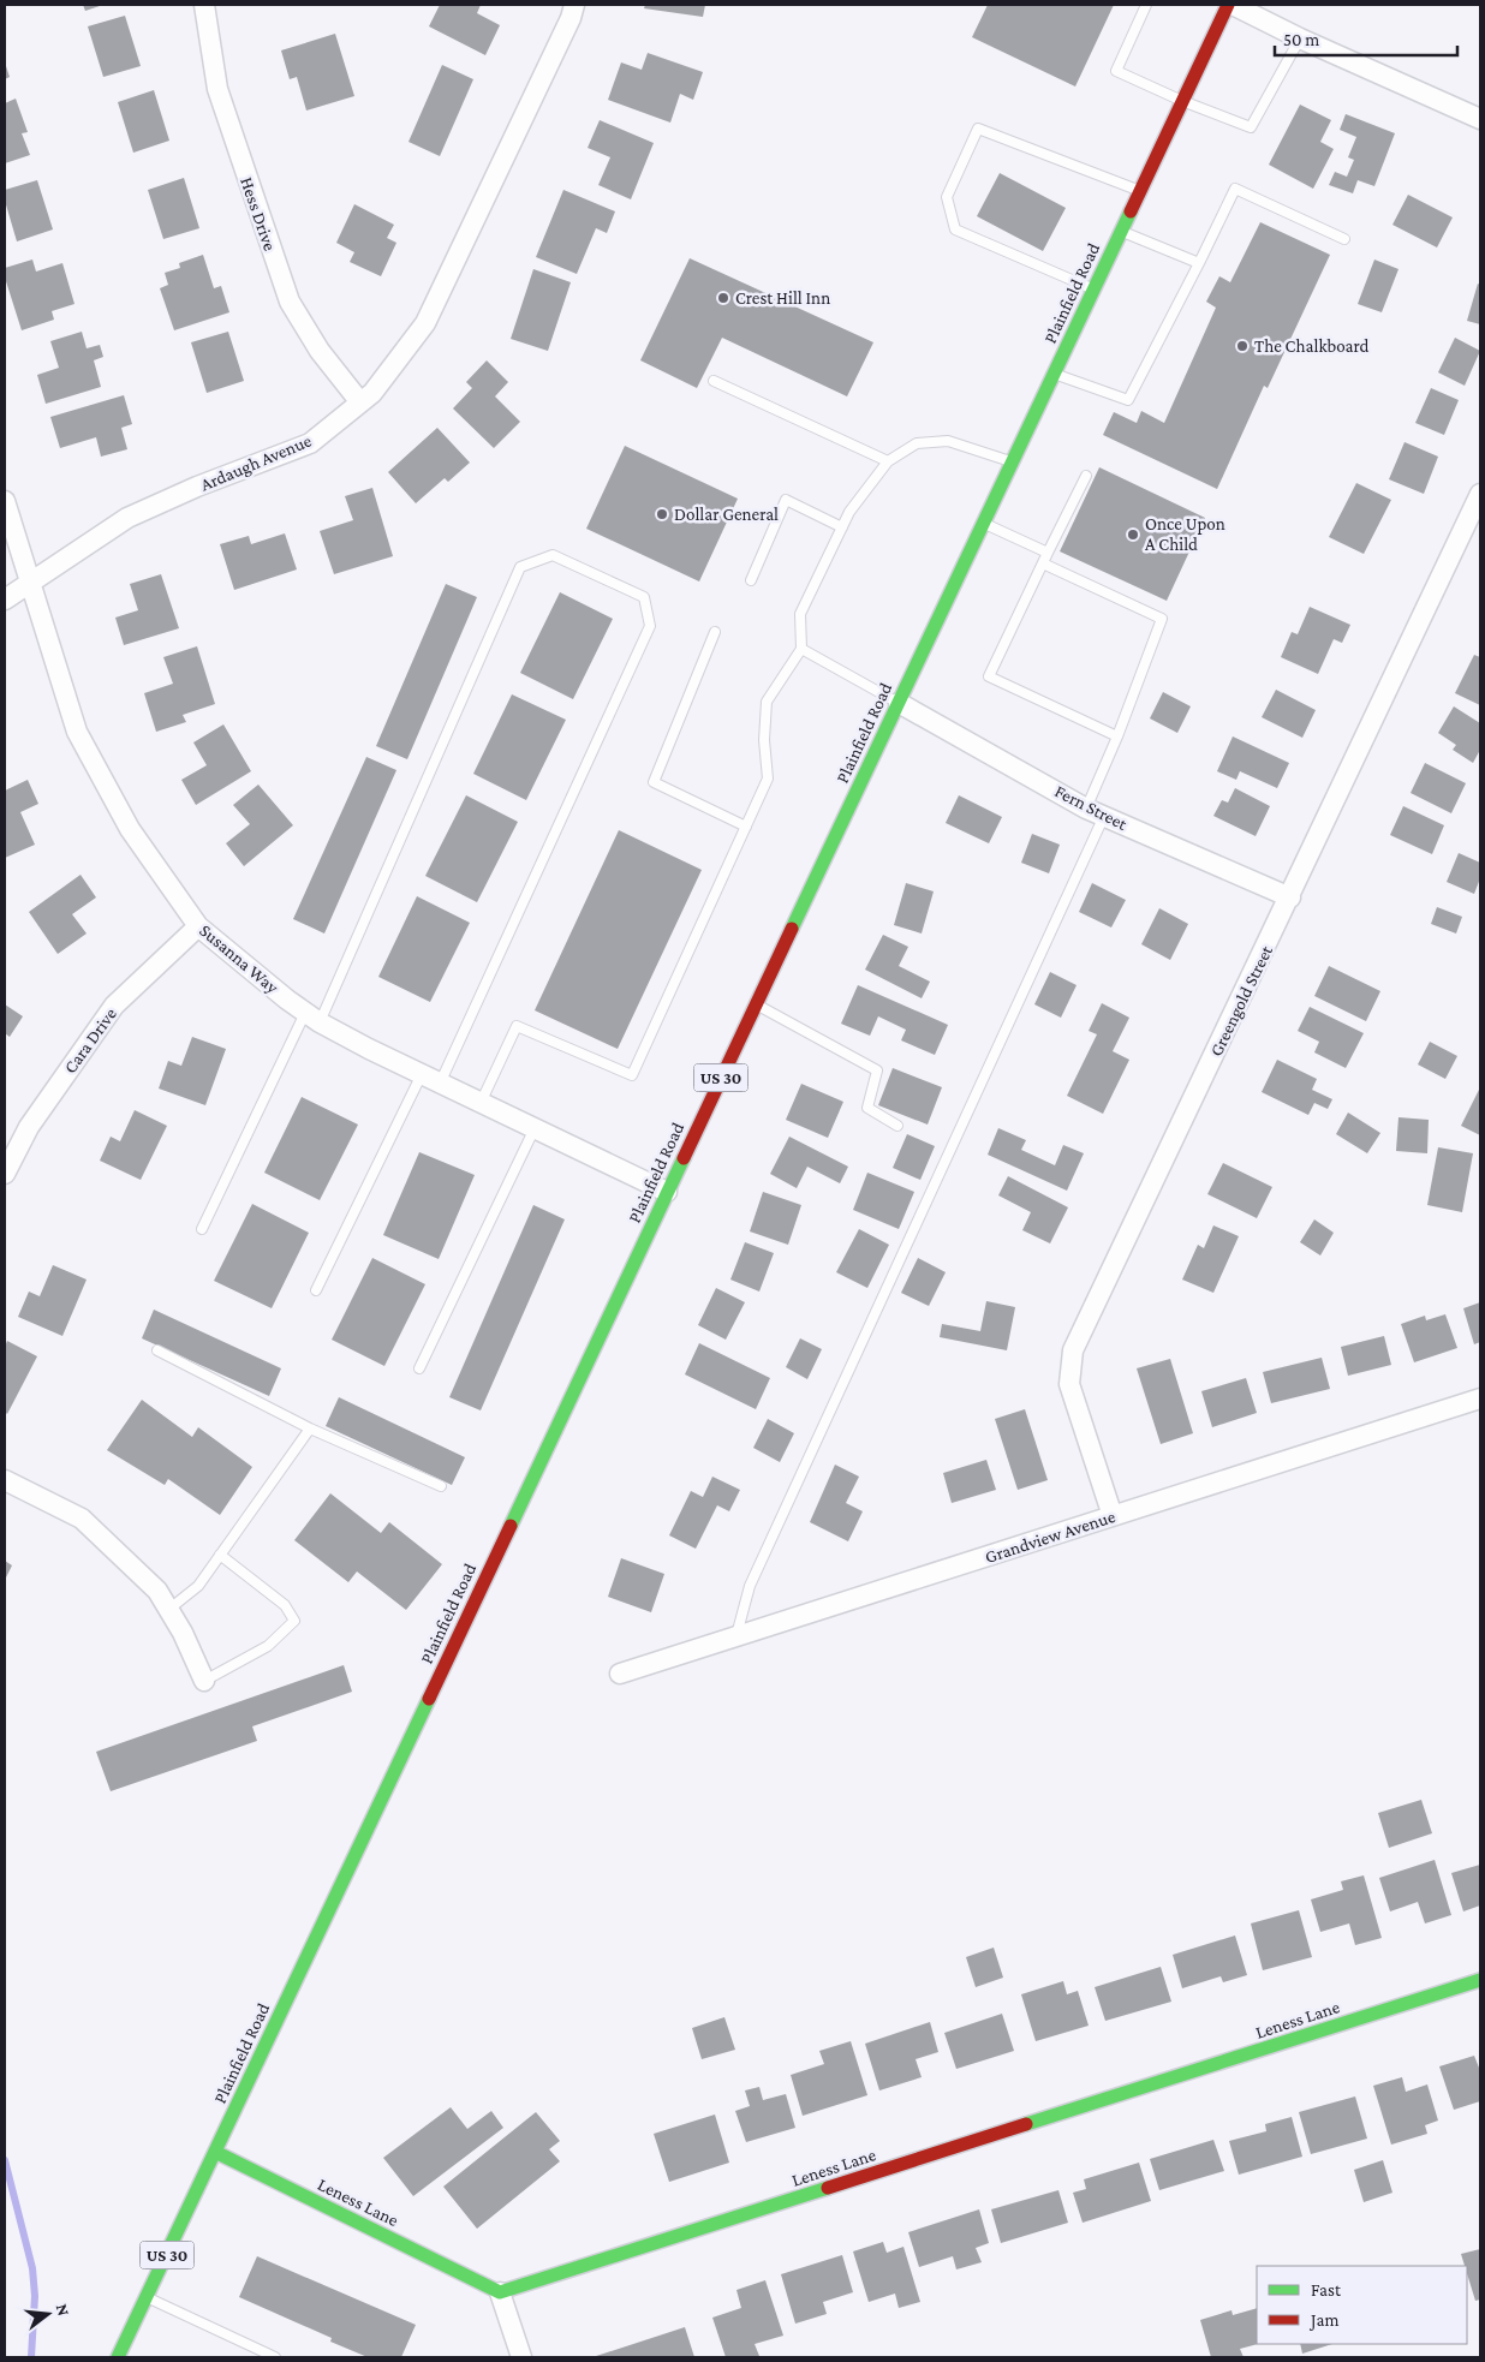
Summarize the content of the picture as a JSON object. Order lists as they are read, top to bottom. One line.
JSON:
{"streets":{"main road":["Plainfield Road","US 30","Leness Lane"],"street":["Hess Drive","Ardaugh Avenue","Fern Street","Susanna Way","Greengold Street","Cara Drive","Grandview Avenue"]},"crossings":[["Hess Drive","Ardaugh Avenue"],["Plainfield Road","Fern Street"],["Plainfield Road","Susanna Way"],["Plainfield Road","Leness Lane"],["Ardaugh Avenue","Susanna Way"],["Fern Street","Greengold Street"],["Susanna Way","Cara Drive"],["Greengold Street","Grandview Avenue"]],"places":["Crest Hill Inn","The Chalkboard","Dollar General","Once Upon A Child"],"legend":["Fast","Jam"],"scale_bar":"50 m","north":"right"}
